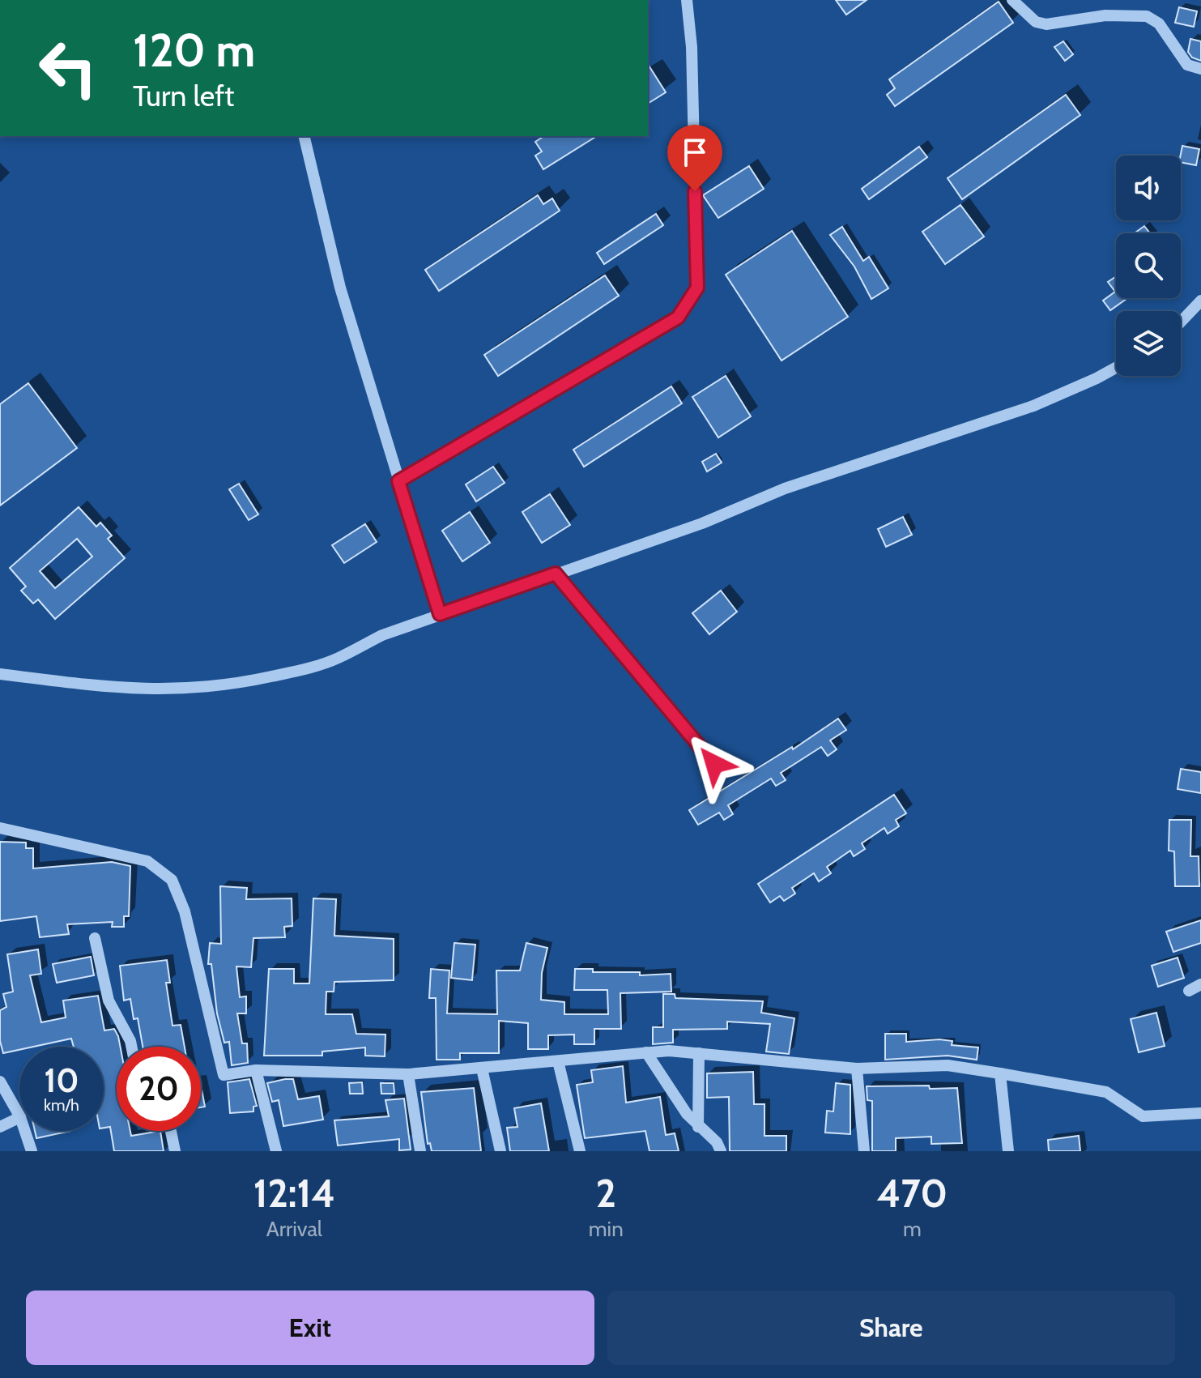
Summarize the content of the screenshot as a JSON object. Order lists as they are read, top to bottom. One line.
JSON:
{"page":{"turn":["120 m","Turn left"],"speed":"10 km/h","limit":"20","eta":["12:14","Arrival","2","min","470","m"],"buttons":["Exit","Share"]}}
